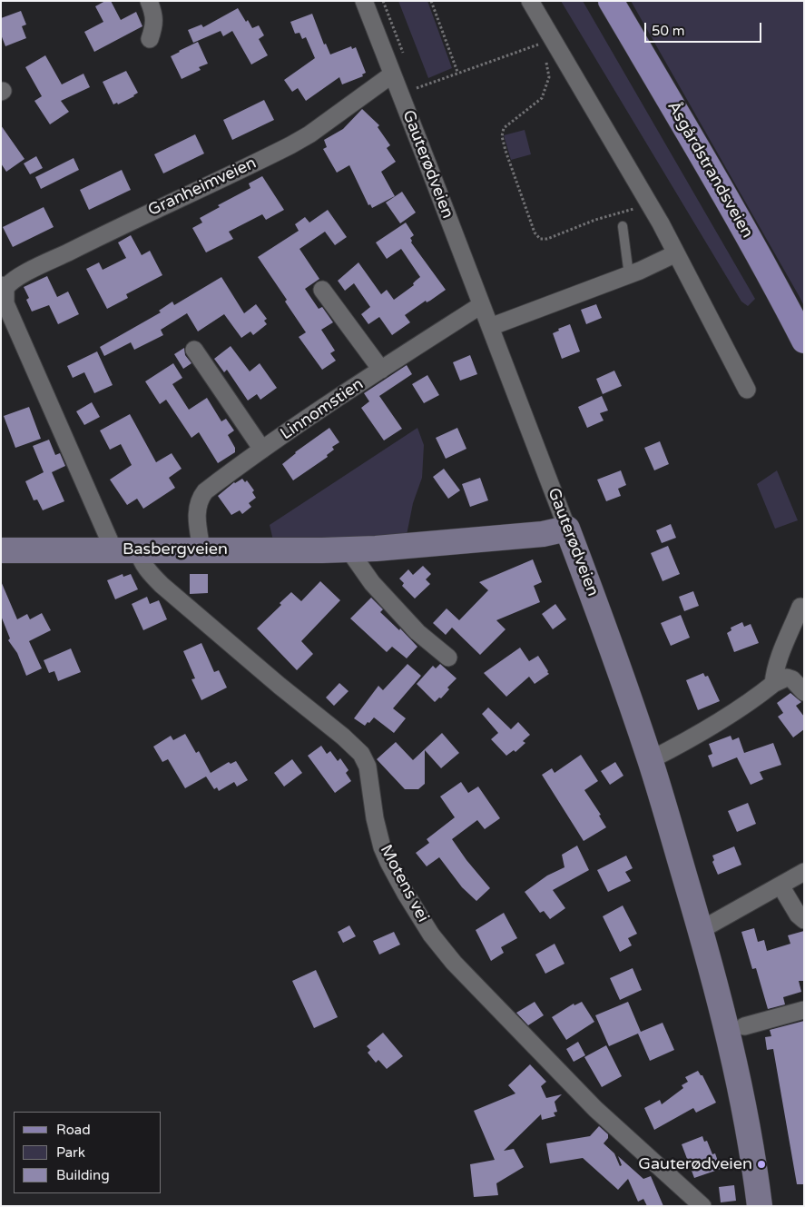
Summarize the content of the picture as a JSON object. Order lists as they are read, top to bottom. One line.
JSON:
{"streets":{"main road":["Gauterødveien","Åsgårdstrandsveien","Basbergveien"],"street":["Granheimveien","Linnomstien","Motens vei"]},"crossings":[["Gauterødveien","Granheimveien"],["Gauterødveien","Linnomstien"],["Gauterødveien","Basbergveien"],["Granheimveien","Basbergveien"],["Granheimveien","Motens vei"],["Linnomstien","Basbergveien"],["Basbergveien","Motens vei"]],"places":["Gauterødveien"],"legend":["Road","Park","Building"],"scale_bar":"50 m"}
